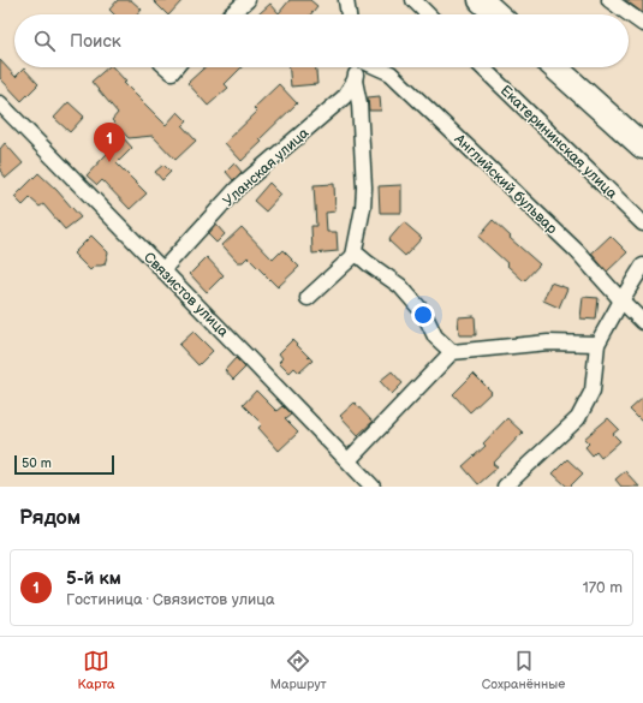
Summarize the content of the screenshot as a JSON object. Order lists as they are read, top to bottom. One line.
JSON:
{"streets":{"street":["Екатерининская улица","Уланская улица","Английский бульвар","Связистов улица"]},"crossings":[["Уланская улица","Связистов улица"]],"scale_bar":"50 m","page":{"search":"Поиск","pins":"1","scale":"50 m","heading":"Рядом","list":[{"mark":"1","name":"5-й км","note":"Гостиница · Связистов улица","value":"170 m"}],"nav":["Карта","Маршрут","Сохранённые"]}}
